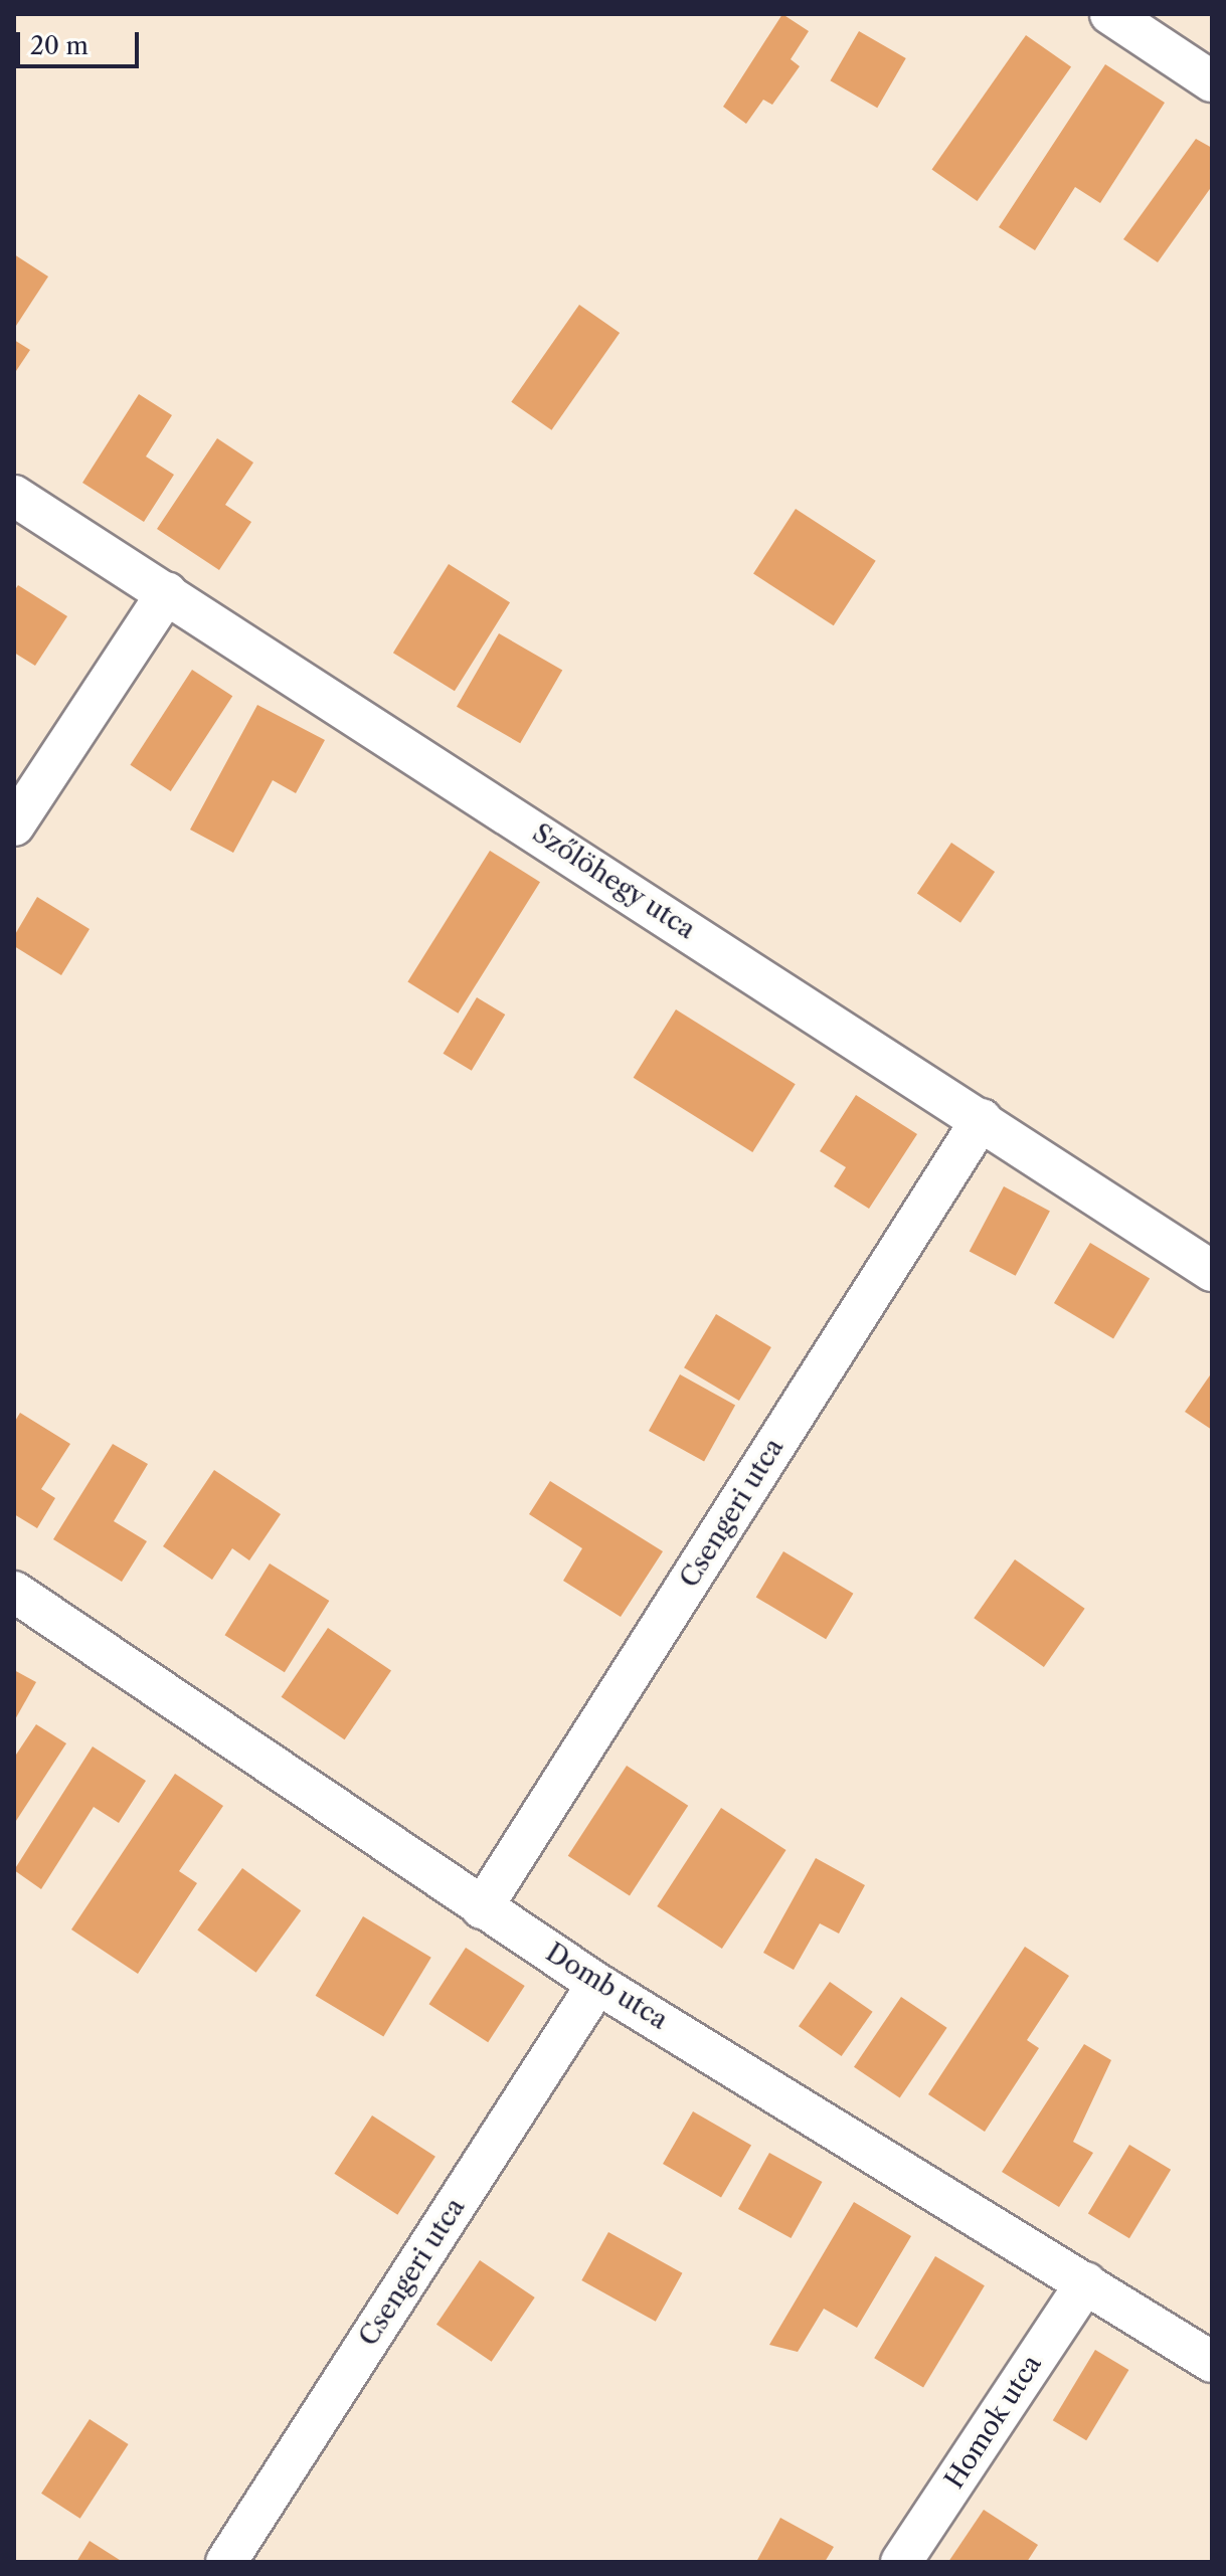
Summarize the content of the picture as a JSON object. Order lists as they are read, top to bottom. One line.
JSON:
{"streets":{"street":["Szőlöhegy utca","Csengeri utca","Domb utca","Homok utca"]},"crossings":[["Szőlöhegy utca","Csengeri utca"],["Csengeri utca","Domb utca"],["Domb utca","Homok utca"]],"scale_bar":"20 m"}
